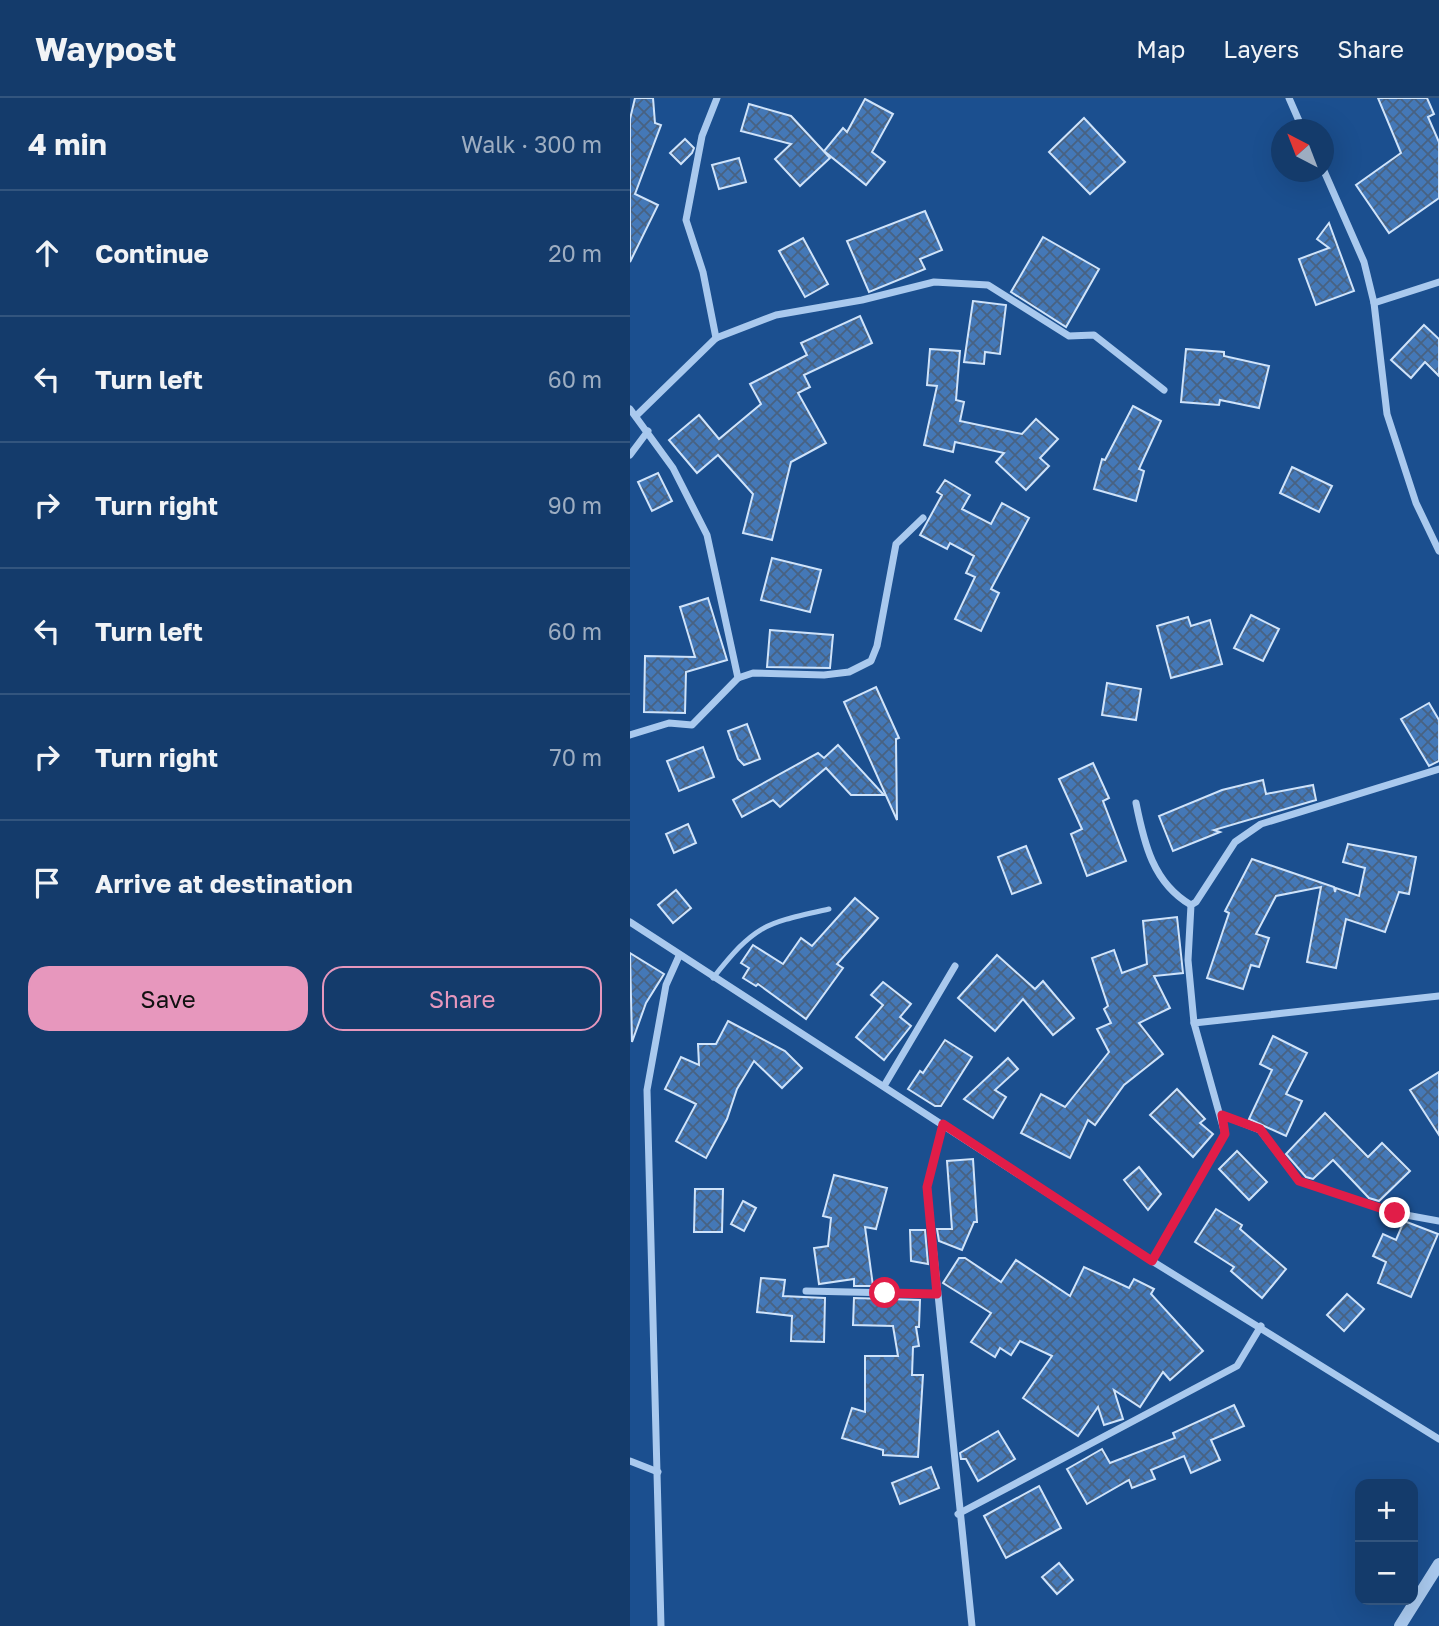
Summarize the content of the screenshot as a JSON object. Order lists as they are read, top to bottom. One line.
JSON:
{"north":"top left","page":{"header":"Waypost","nav":["Map","Layers","Share"],"heading":["4 min","Walk · 300 m"],"list":[["Continue","20 m"],["Turn left","60 m"],["Turn right","90 m"],["Turn left","60 m"],["Turn right","70 m"],"Arrive at destination"],"buttons":["Save","Share"],"map_buttons":["+","−"]}}
